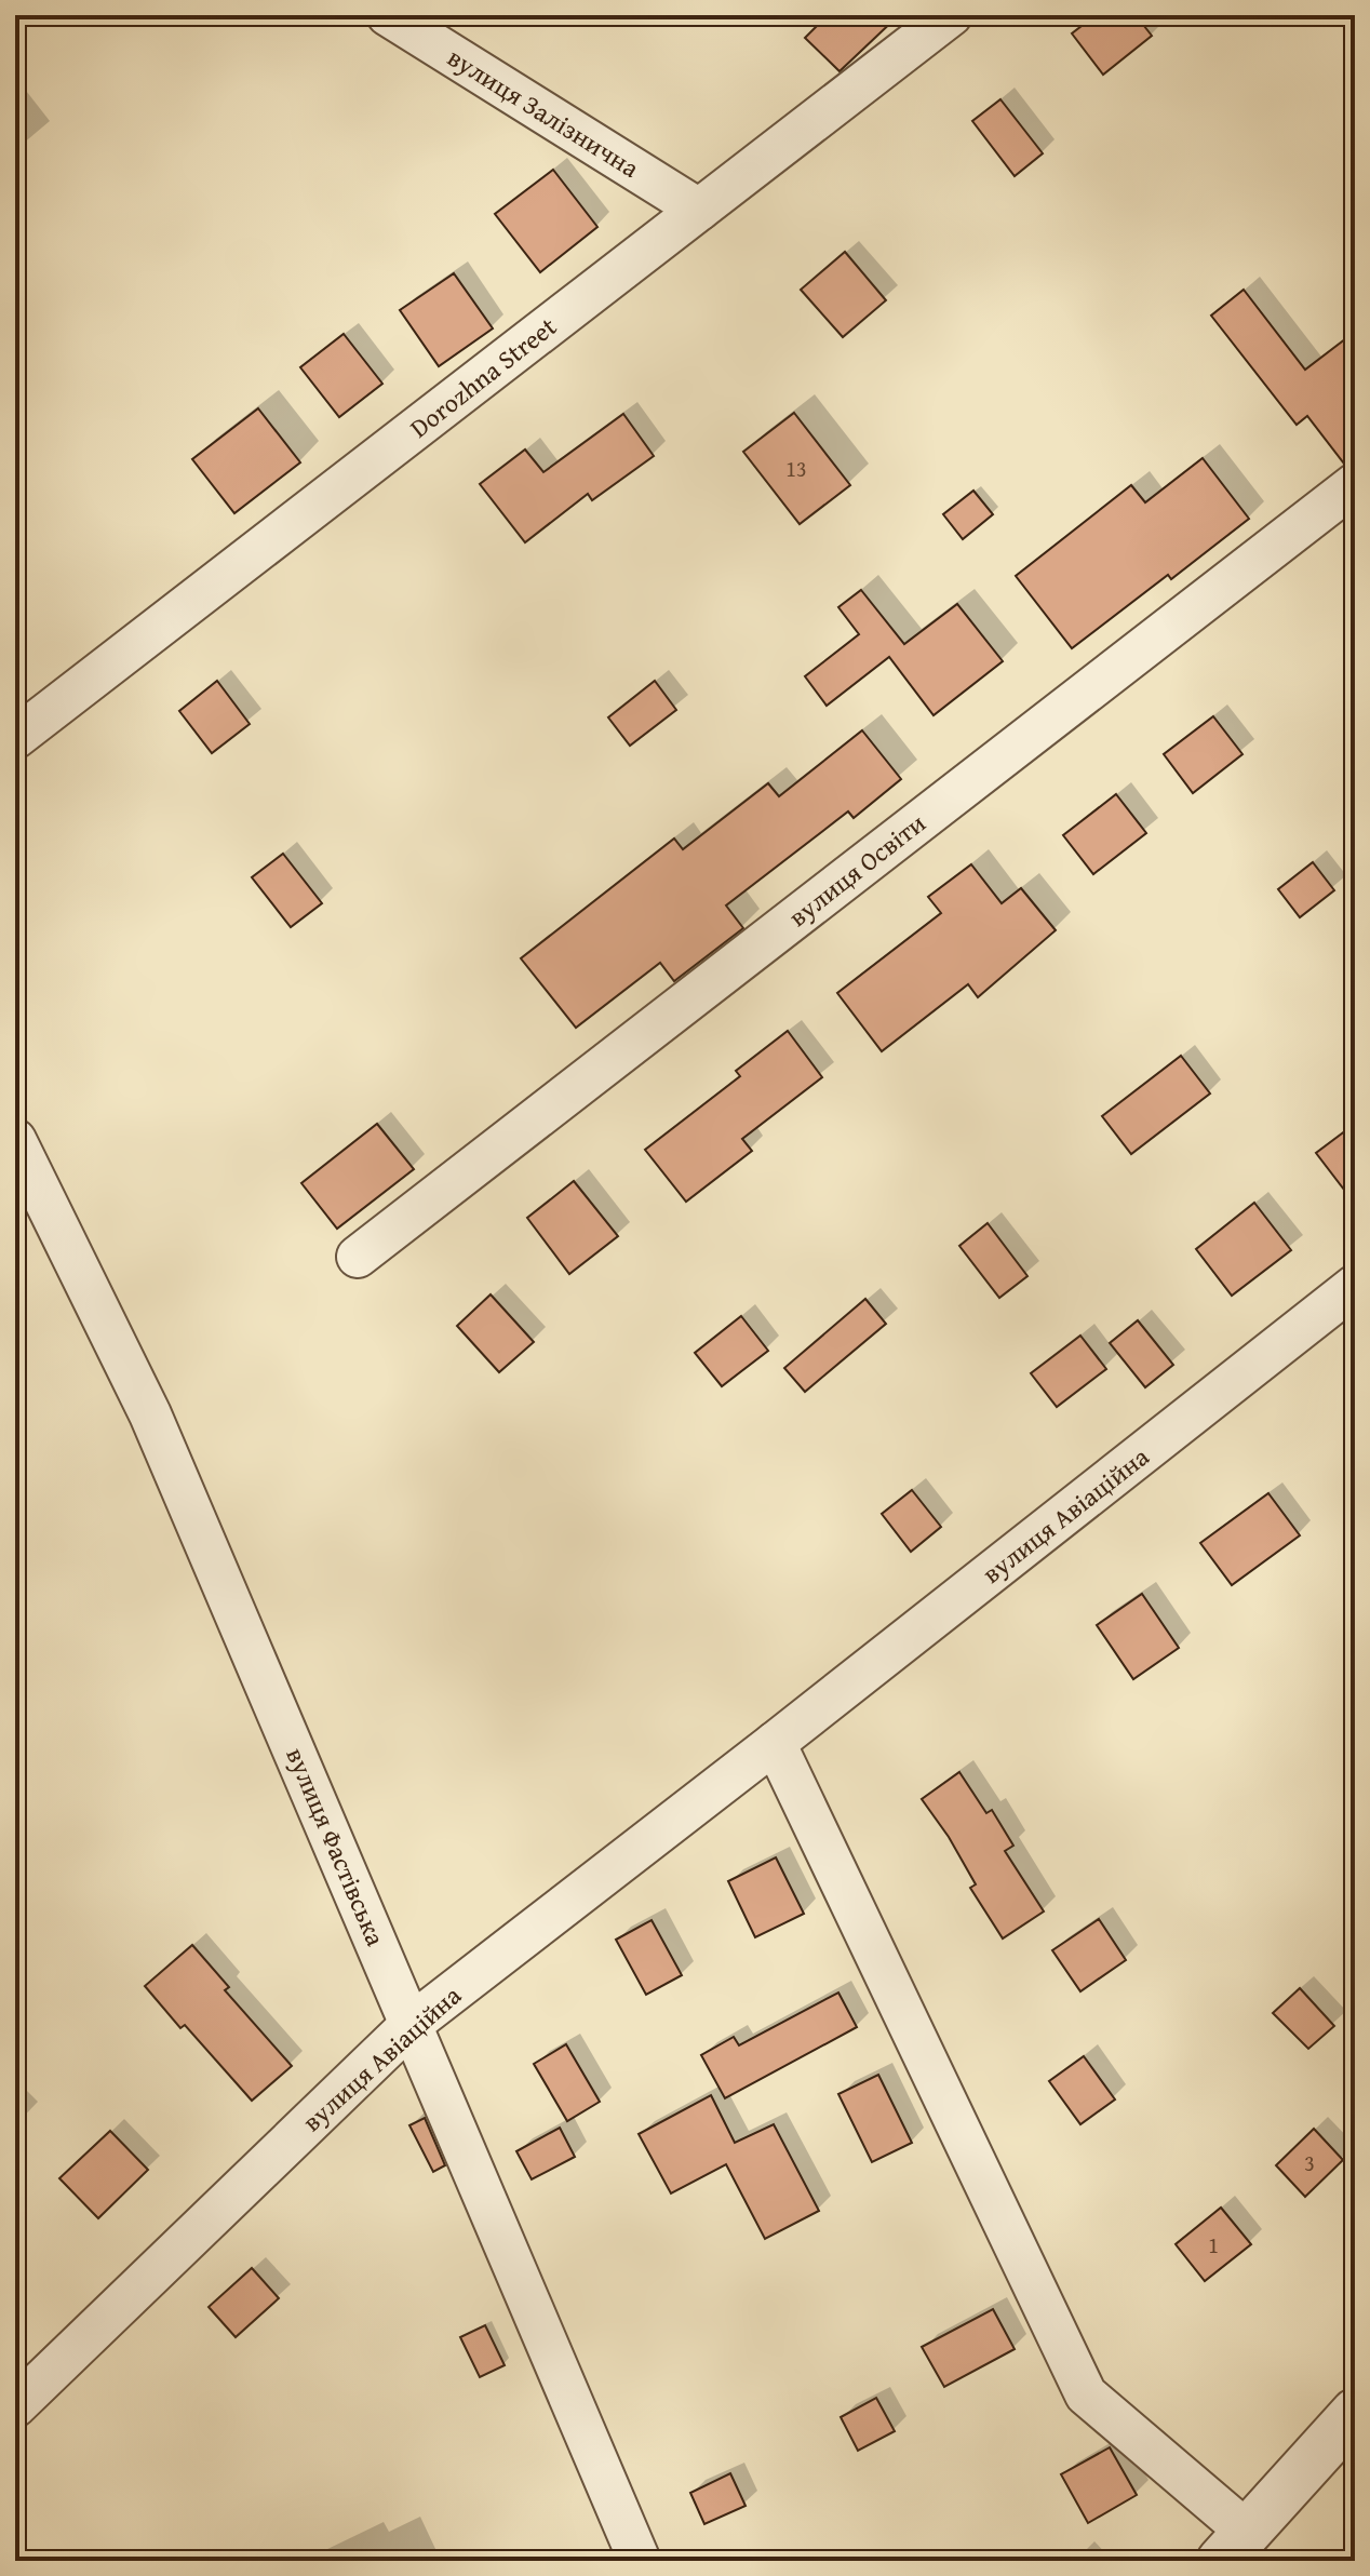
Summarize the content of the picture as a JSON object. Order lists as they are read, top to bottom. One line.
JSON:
{"streets":{"street":["вулиця Залізнична","Dorozhna Street","вулиця Освіти","вулиця Авіаційна","вулиця Фастівська"]},"crossings":[["вулиця Залізнична","Dorozhna Street"],["вулиця Авіаційна","вулиця Фастівська"]],"house_numbers":["13","3","1"]}
